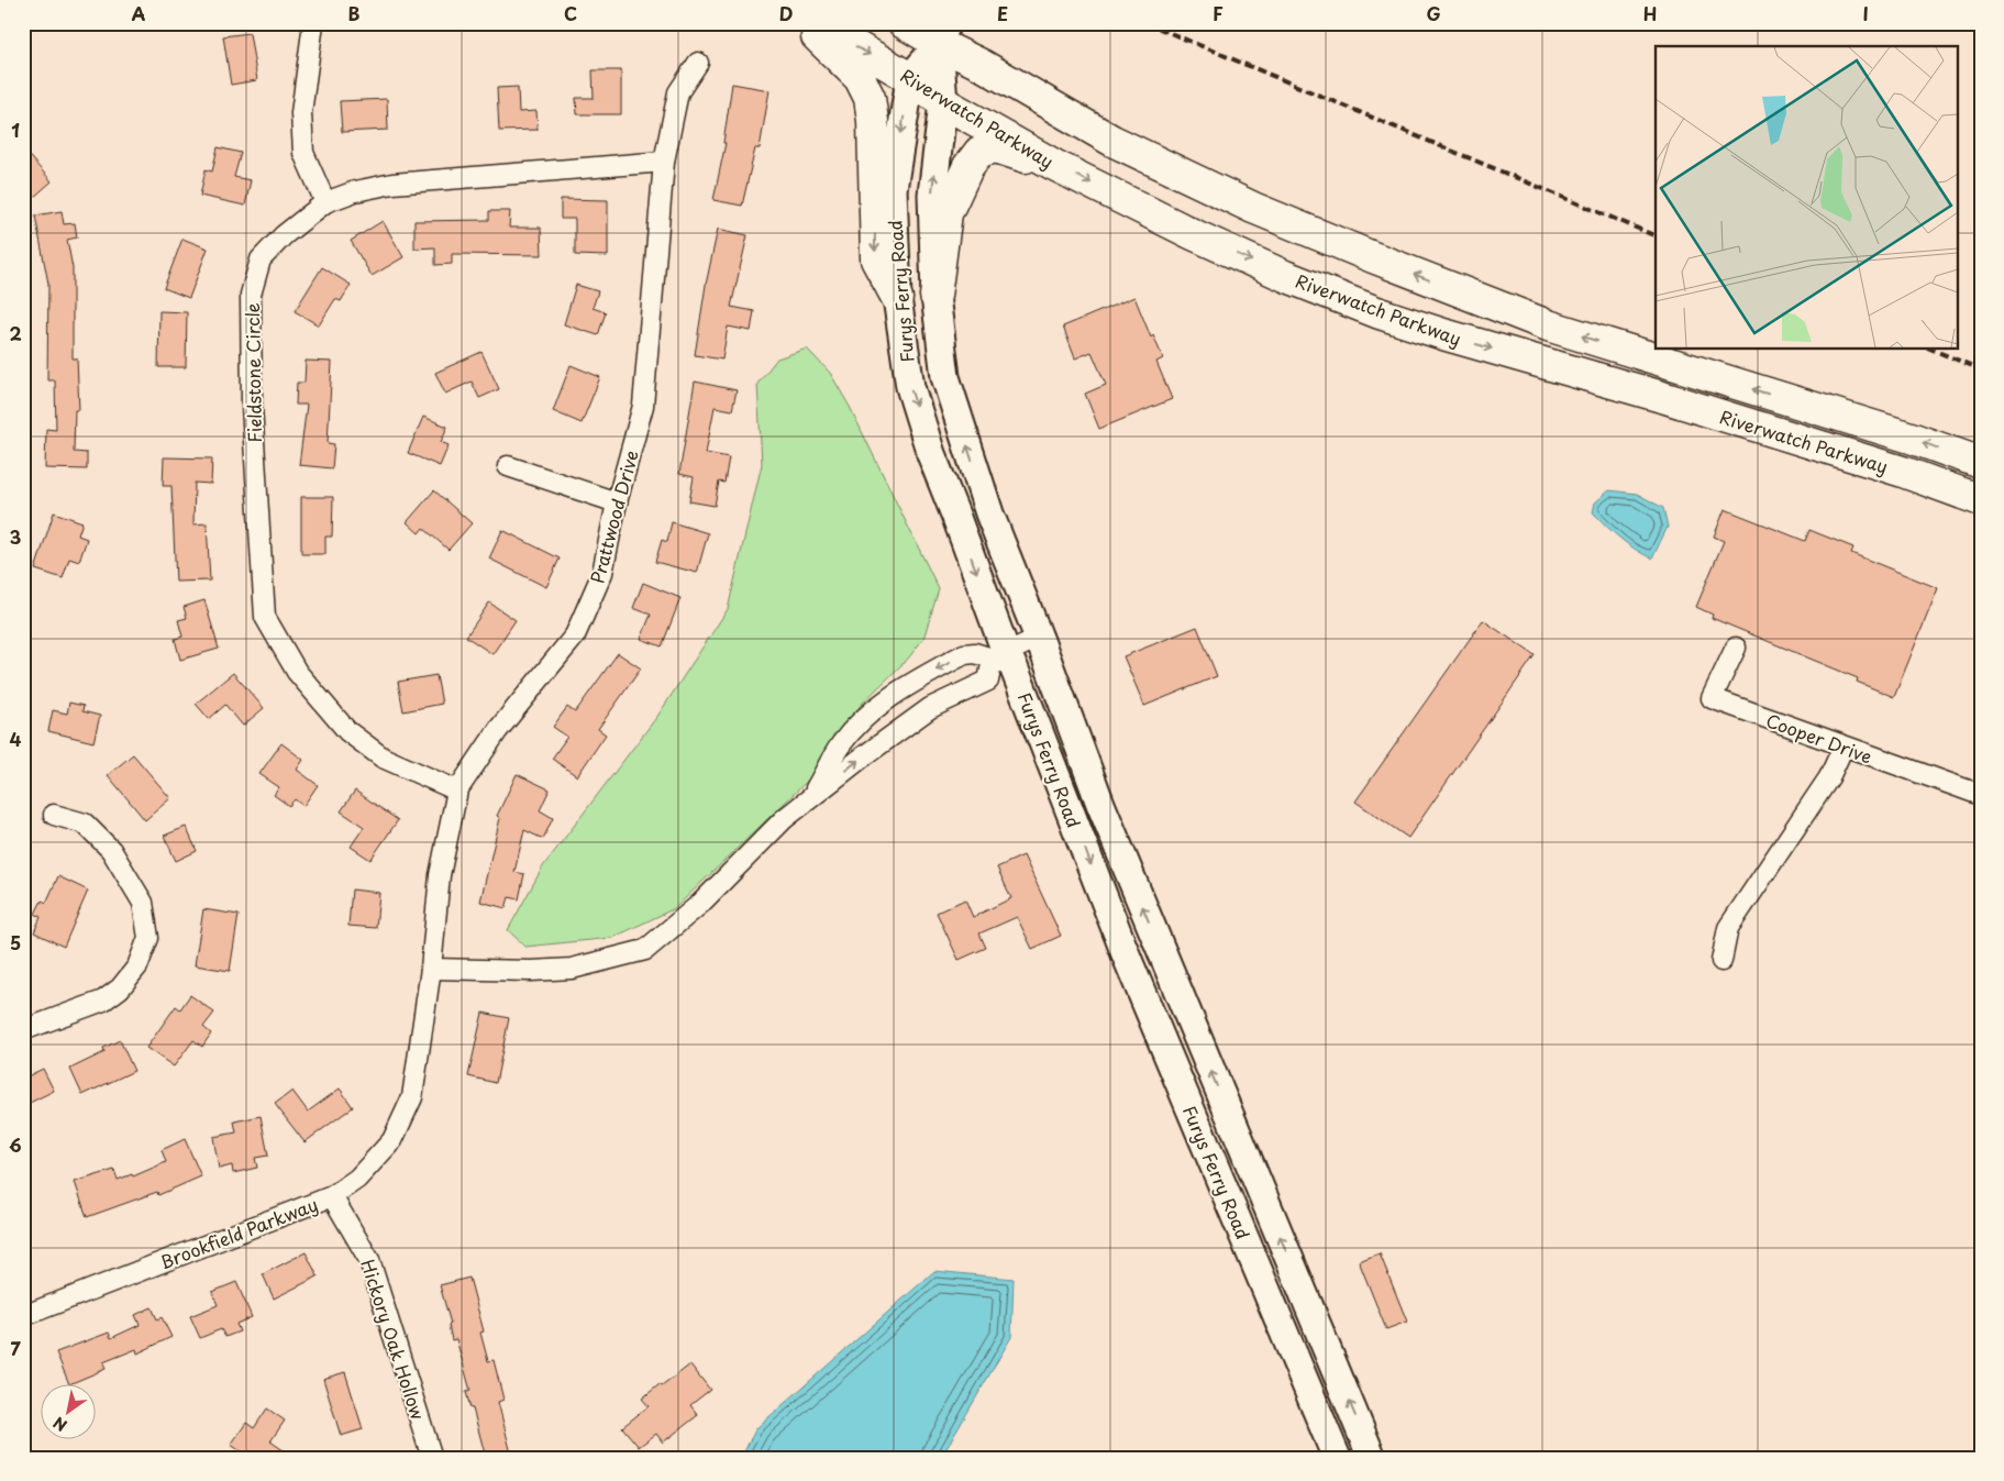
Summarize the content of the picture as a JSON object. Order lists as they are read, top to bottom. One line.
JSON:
{"streets":{"main road":["Riverwatch Parkway","Furys Ferry Road"],"street":["Fieldstone Circle","Prattwood Drive","Cooper Drive","Brookfield Parkway","Hickory Oak Hollow"]},"crossings":[["Riverwatch Parkway","Furys Ferry Road"],["Fieldstone Circle","Prattwood Drive"],["Prattwood Drive","Brookfield Parkway"],["Brookfield Parkway","Hickory Oak Hollow"]],"north":"bottom left","grid":{"columns":["A","B","C","D","E","F","G","H","I"],"rows":["1","2","3","4","5","6","7"]}}
